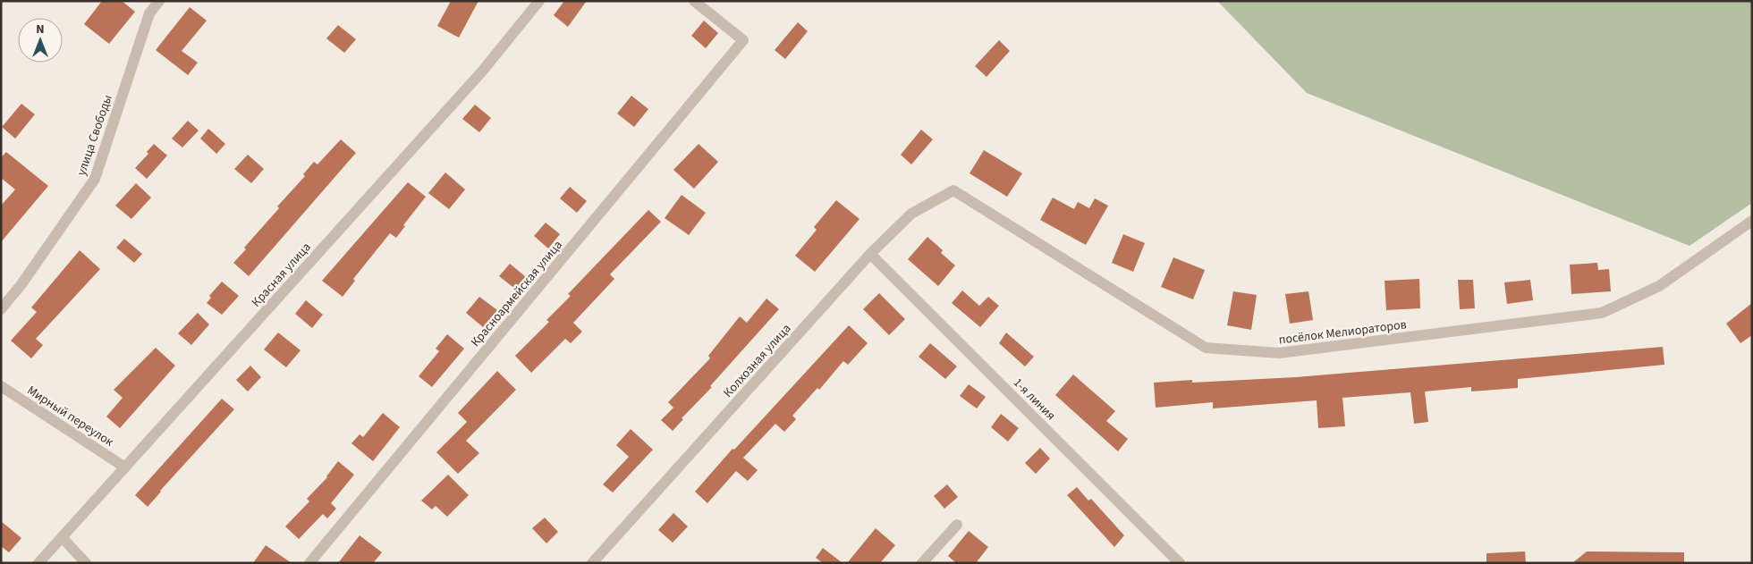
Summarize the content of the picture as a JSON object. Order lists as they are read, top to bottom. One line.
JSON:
{"streets":{"street":["улица Свободы","Красная улица","Красноармейская улица","посёлок Мелиораторов","Колхозная улица","1-я линия","Мирный переулок"]},"crossings":[["Красная улица","Мирный переулок"],["посёлок Мелиораторов","Колхозная улица"],["Колхозная улица","1-я линия"]],"north":"top"}
